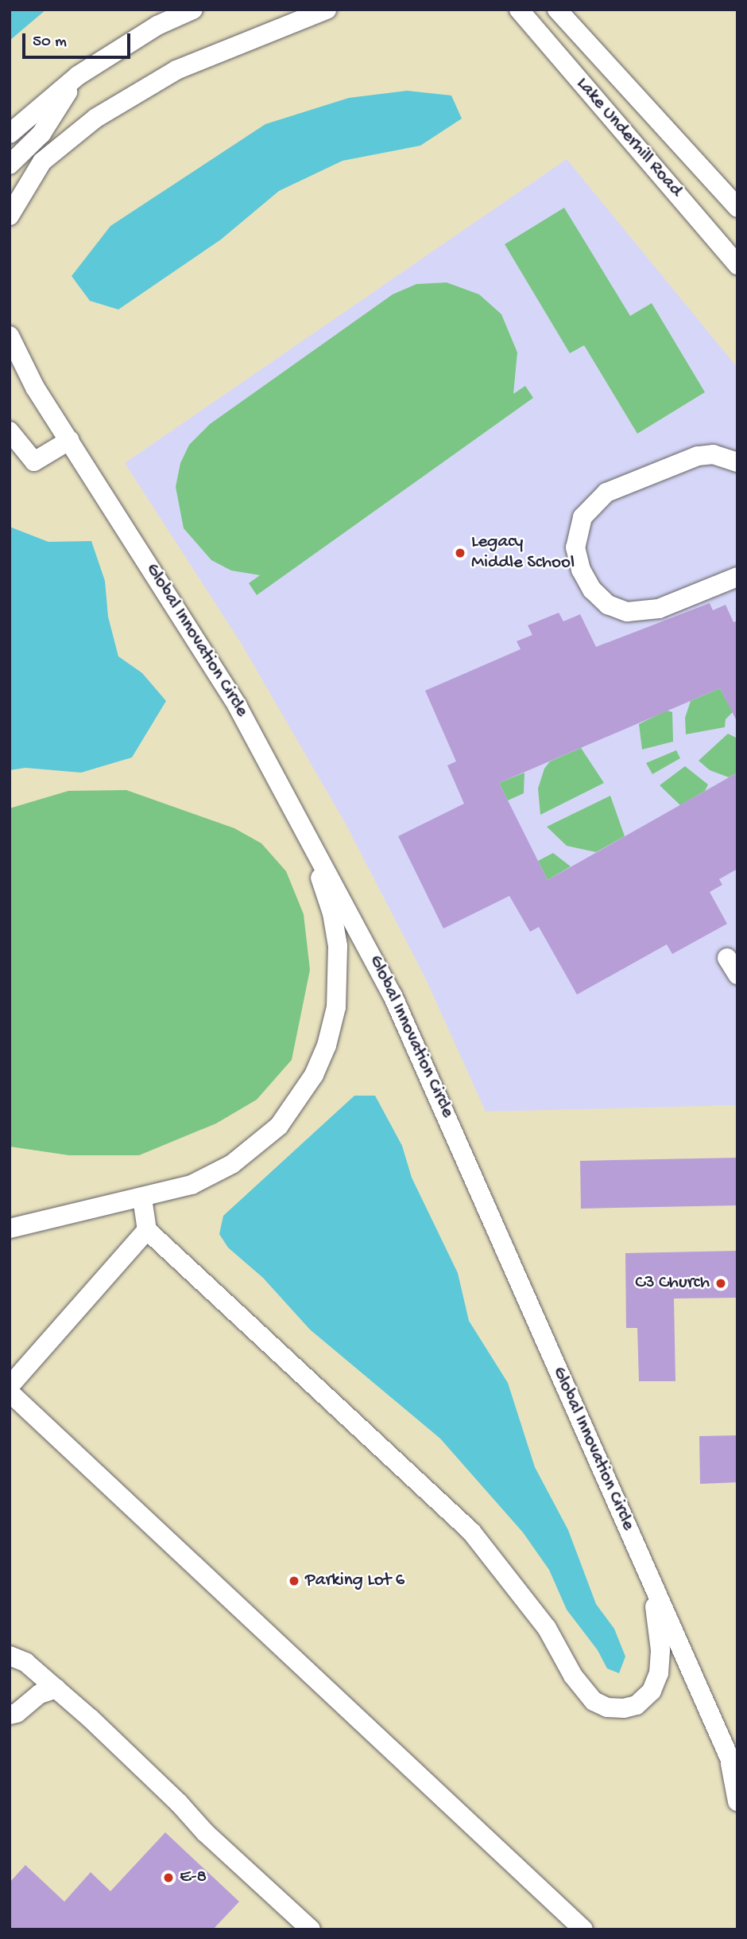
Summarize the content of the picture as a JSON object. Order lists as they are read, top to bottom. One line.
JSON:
{"streets":{"street":["Lake Underhill Road","Global Innovation Circle"]},"places":["Legacy Middle School","C3 Church","Parking Lot 6","E-8"],"scale_bar":"50 m"}
